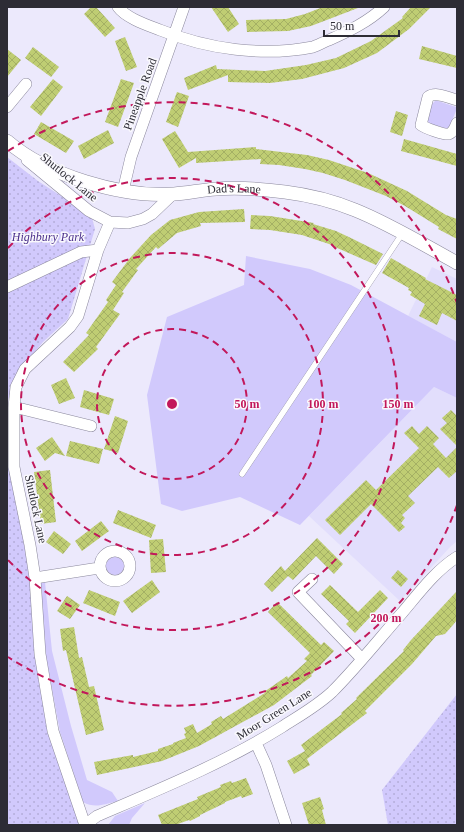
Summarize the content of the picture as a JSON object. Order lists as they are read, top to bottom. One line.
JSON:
{"streets":{"street":["Pineapple Road","Shutlock Lane","Dad's Lane","Moor Green Lane"]},"crossings":[["Pineapple Road","Dad's Lane"],["Shutlock Lane","Dad's Lane"],["Shutlock Lane","Moor Green Lane"]],"parks":["Highbury Park"],"scale_bar":"50 m","rings":["50 m","100 m","150 m","200 m"]}
